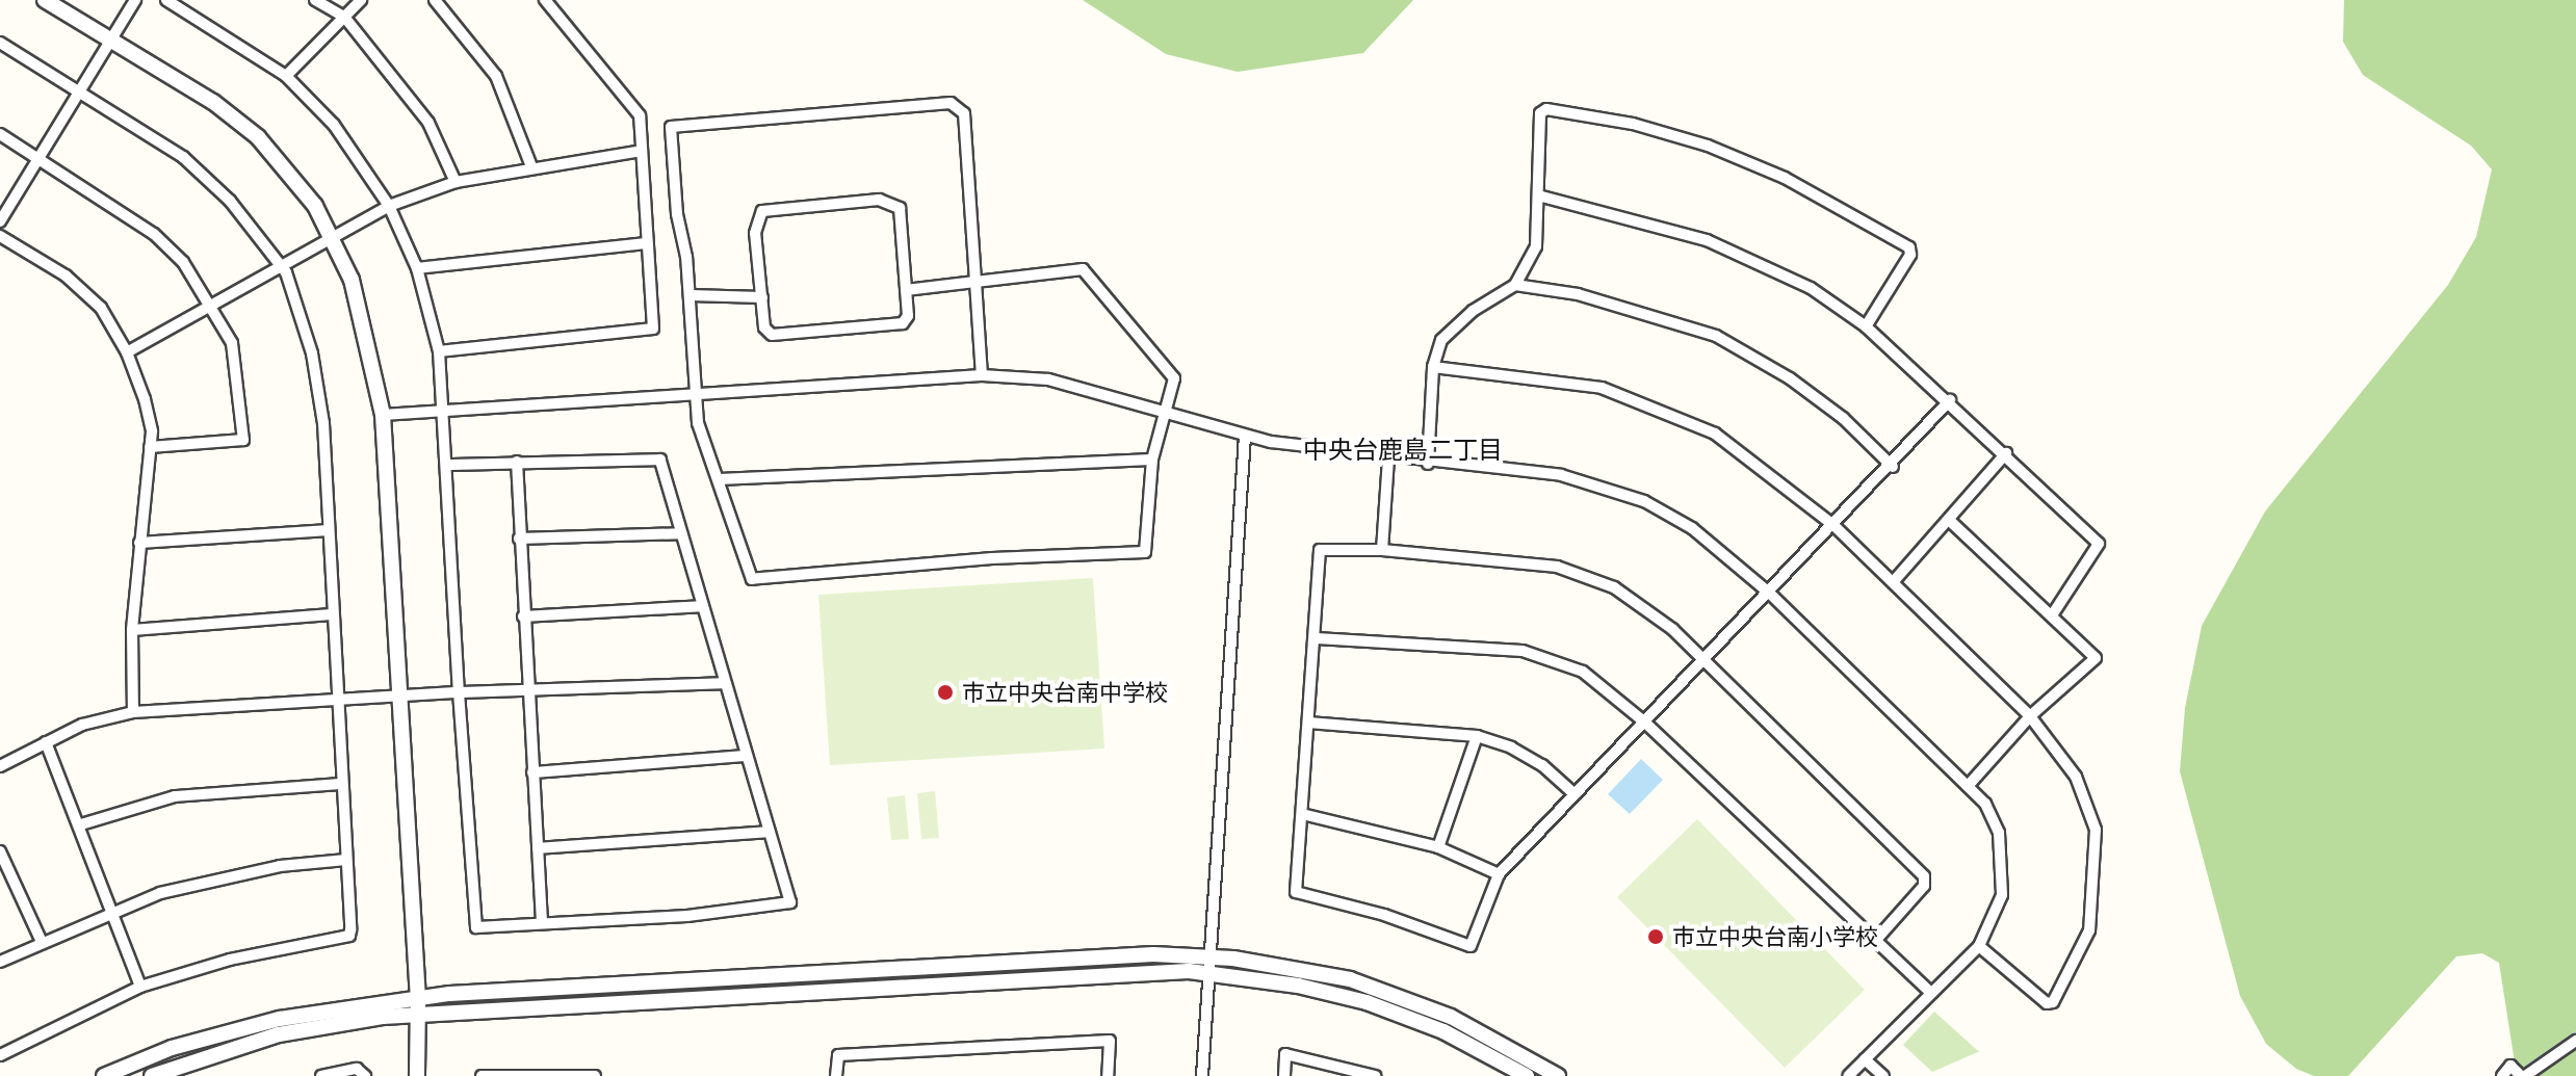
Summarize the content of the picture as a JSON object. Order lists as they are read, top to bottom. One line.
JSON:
{"districts":["中央台鹿島二丁目"],"places":["市立中央台南中学校","市立中央台南小学校"]}
